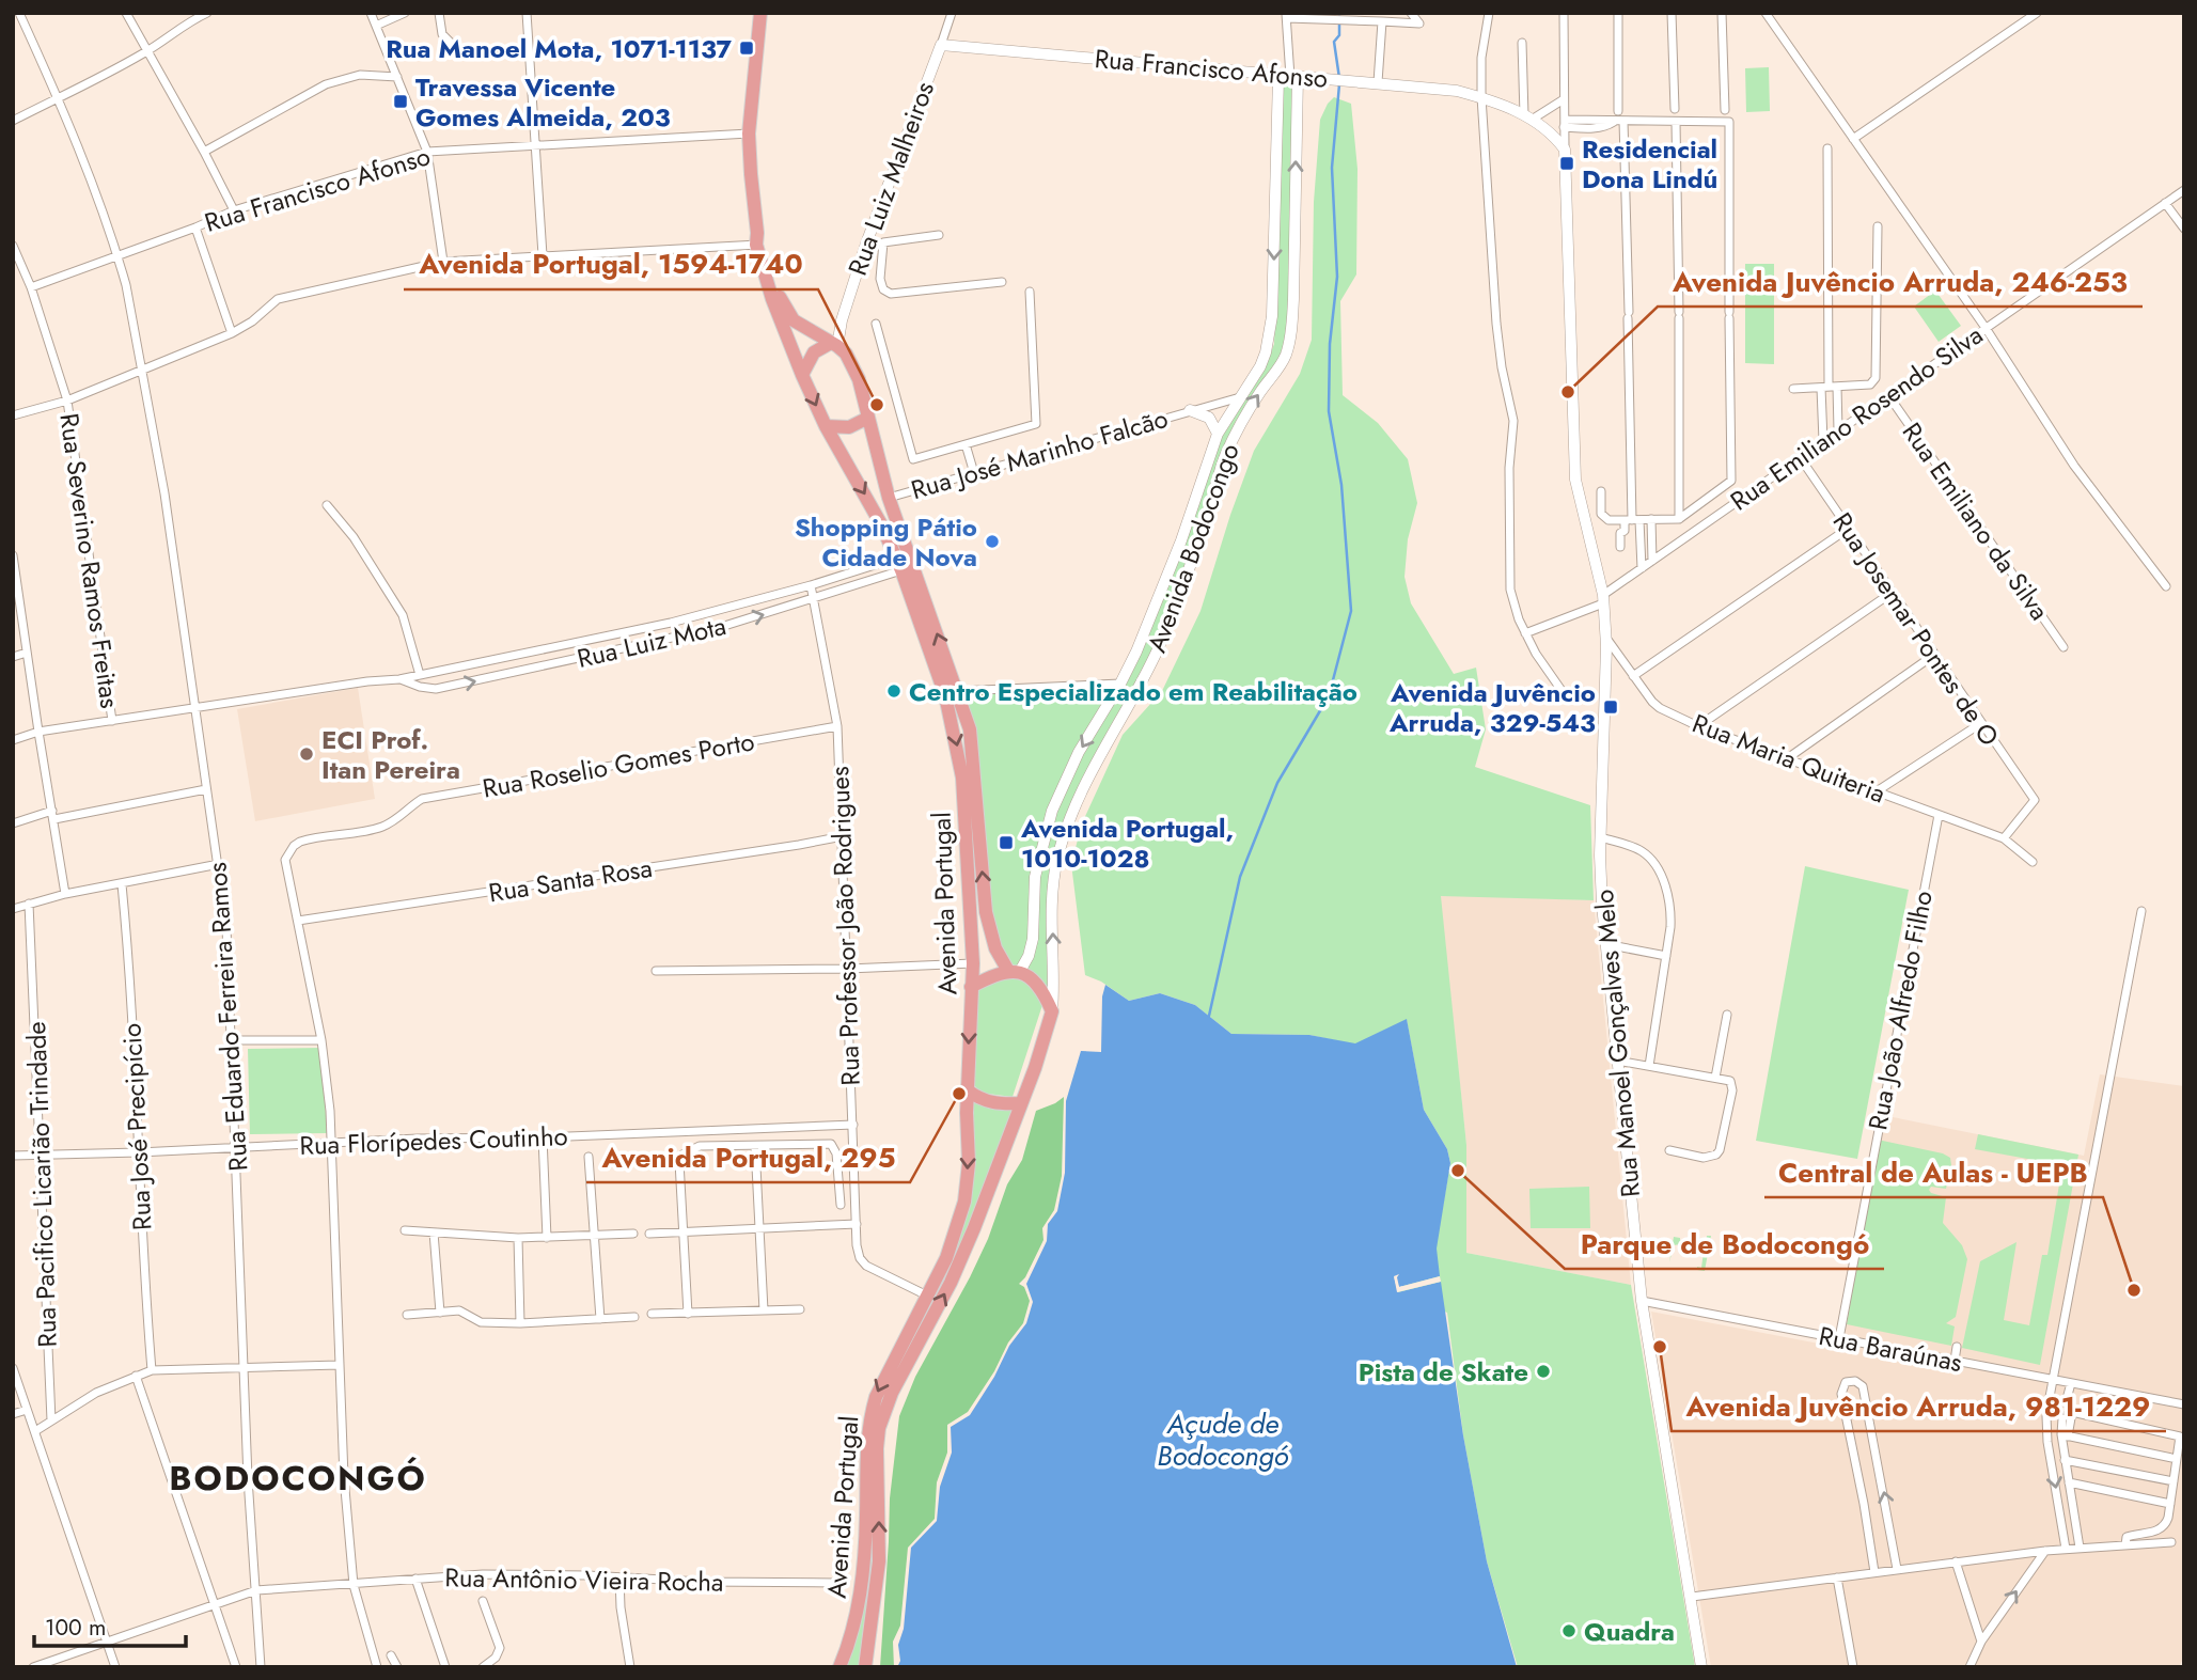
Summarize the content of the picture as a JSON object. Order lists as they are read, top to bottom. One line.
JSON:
{"streets":{"main road":["Avenida Portugal"],"street":["Rua Francisco Afonso","Rua Luiz Malheiros","Rua Emiliano Rosendo Silva","Rua José Marinho Falcão","Rua Emiliano da Silva","Avenida Bodocongo","Rua Severino Ramos Freitas","Rua Josemar Pontes de O","Rua Luiz Mota","Rua Maria Quiteria","Rua Roselio Gomes Porto","Rua Santa Rosa","Rua Professor João Rodrigues","Rua João Alfredo Filho","Rua Eduardo Ferreira Ramos","Rua Manoel Gonçalves Melo","Rua José Precipício","Rua Florípedes Coutinho","Rua Pacifico Licarião Trindade","Rua Baraúnas","Rua Antônio Vieira Rocha"]},"crossings":[["Rua Francisco Afonso","Rua Luiz Malheiros"],["Rua Francisco Afonso","Avenida Bodocongo"],["Rua Francisco Afonso","Rua Severino Ramos Freitas"],["Rua Francisco Afonso","Rua Eduardo Ferreira Ramos"],["Rua Francisco Afonso","Rua Manoel Gonçalves Melo"],["Rua Luiz Malheiros","Avenida Portugal"],["Rua Emiliano Rosendo Silva","Rua Emiliano da Silva"],["Rua Emiliano Rosendo Silva","Rua Josemar Pontes de O"],["Rua Emiliano Rosendo Silva","Rua Manoel Gonçalves Melo"],["Rua José Marinho Falcão","Avenida Bodocongo"],["Rua José Marinho Falcão","Avenida Portugal"],["Avenida Bodocongo","Avenida Portugal"],["Rua Severino Ramos Freitas","Rua Luiz Mota"],["Rua Josemar Pontes de O","Rua Maria Quiteria"],["Rua Luiz Mota","Avenida Portugal"],["Rua Luiz Mota","Rua Professor João Rodrigues"],["Rua Luiz Mota","Rua Eduardo Ferreira Ramos"],["Rua Maria Quiteria","Rua João Alfredo Filho"],["Rua Maria Quiteria","Rua Manoel Gonçalves Melo"],["Rua Roselio Gomes Porto","Rua Santa Rosa"],["Rua Roselio Gomes Porto","Rua Professor João Rodrigues"],["Rua Santa Rosa","Rua Professor João Rodrigues"],["Avenida Portugal","Rua Professor João Rodrigues"],["Rua Professor João Rodrigues","Rua Florípedes Coutinho"],["Rua João Alfredo Filho","Rua Baraúnas"],["Rua Eduardo Ferreira Ramos","Rua Florípedes Coutinho"],["Rua Eduardo Ferreira Ramos","Rua Antônio Vieira Rocha"],["Rua Manoel Gonçalves Melo","Rua Baraúnas"],["Rua José Precipício","Rua Florípedes Coutinho"],["Rua Florípedes Coutinho","Rua Pacifico Licarião Trindade"]],"districts":["BODOCONGÓ"],"water":["Açude de Bodocongó"],"places":{"transit":["Rua Manoel Mota, 1071-1137","Travessa Vicente Gomes Almeida, 203","Residencial Dona Lindú","Avenida Juvêncio Arruda, 329-543","Avenida Portugal, 1010-1028"],"other":["Avenida Juvêncio Arruda, 246-253","Avenida Portugal, 1594-1740","Shopping Pátio Cidade Nova","Centro Especializado em Reabilitação","ECI Prof. Itan Pereira","Avenida Portugal, 295","Parque de Bodocongó","Central de Aulas - UEPB","Avenida Juvêncio Arruda, 981-1229","Pista de Skate","Quadra"]},"scale_bar":"100 m"}
